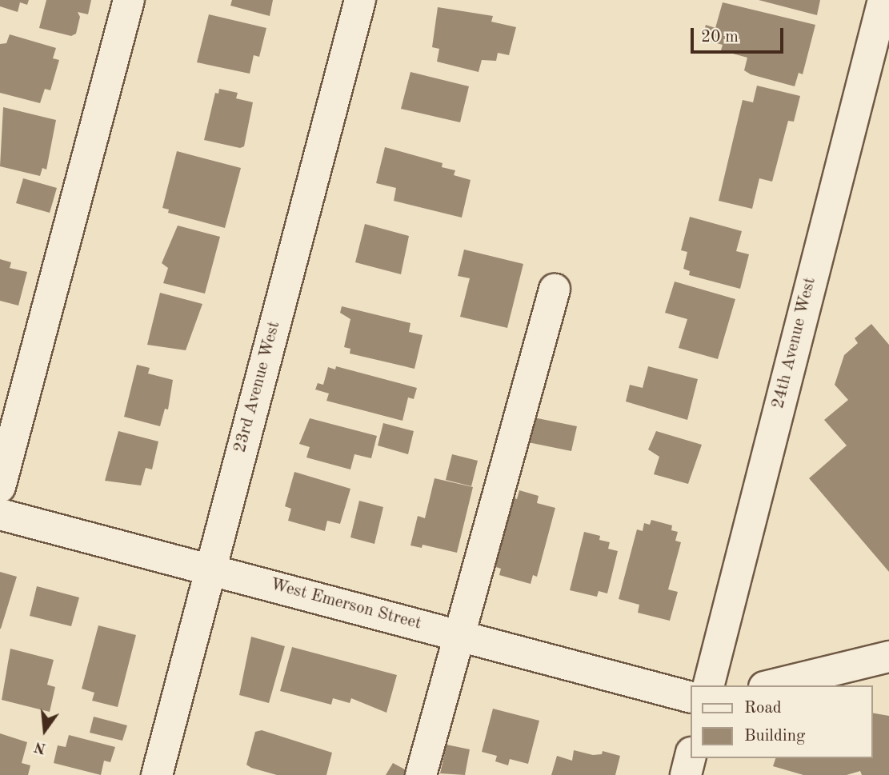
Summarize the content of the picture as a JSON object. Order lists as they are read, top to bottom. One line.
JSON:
{"streets":{"street":["24th Avenue West","23rd Avenue West","West Emerson Street"]},"crossings":[["23rd Avenue West","West Emerson Street"]],"legend":["Road","Building"],"scale_bar":"20 m","north":"bottom"}
